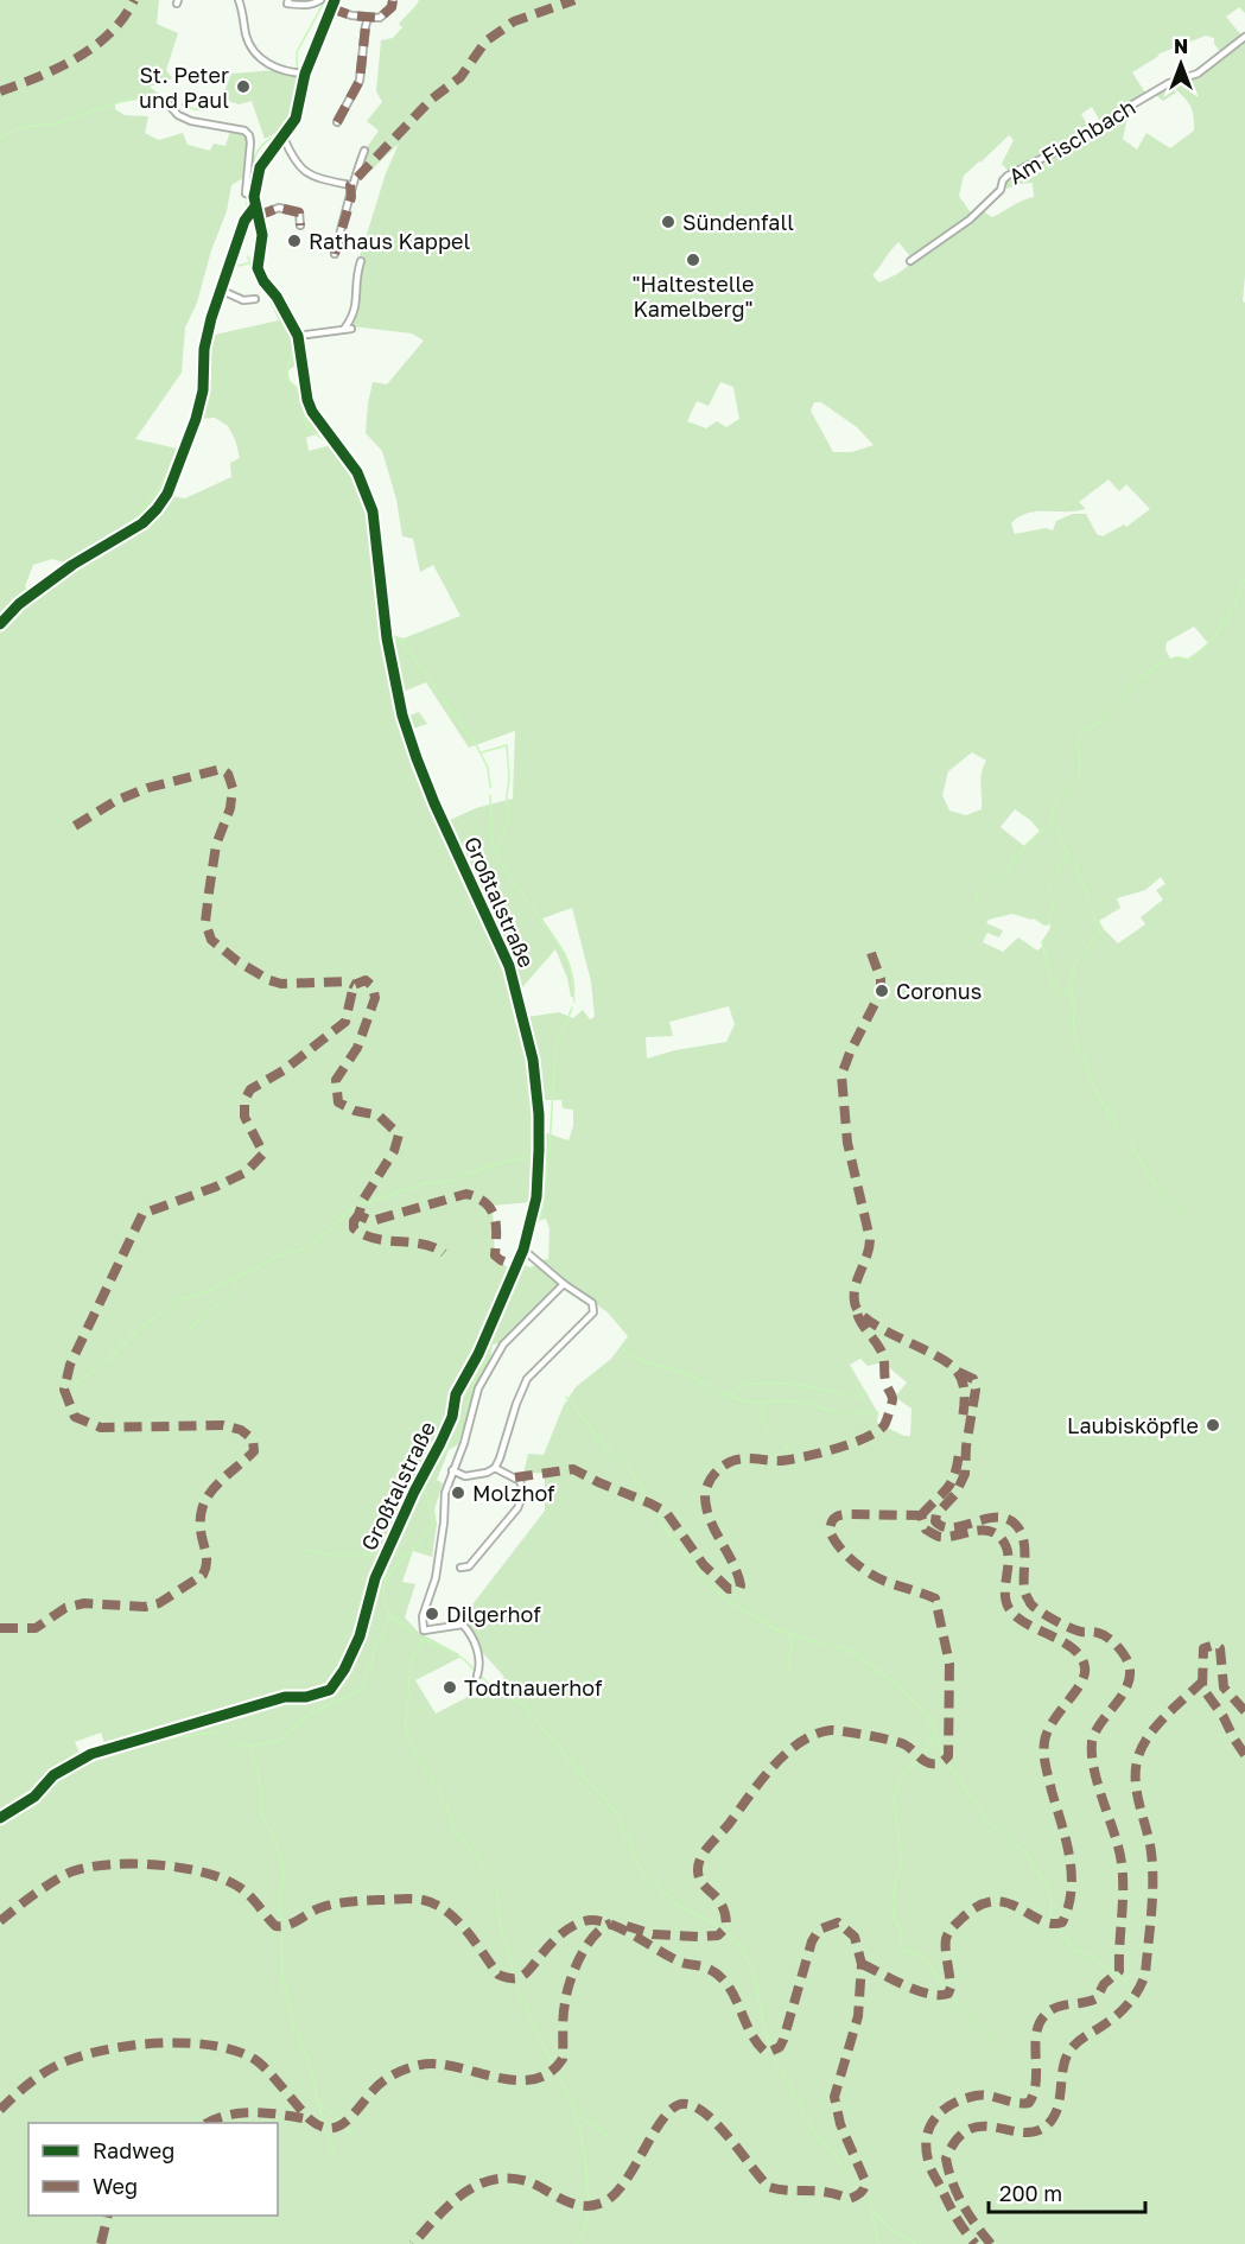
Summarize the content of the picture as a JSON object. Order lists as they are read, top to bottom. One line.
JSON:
{"streets":{"street":["Am Fischbach","Großtalstraße"]},"places":["St. Peter und Paul","Sündenfall","Rathaus Kappel","\"Haltestelle Kamelberg\"","Coronus","Laubisköpfle","Molzhof","Dilgerhof","Todtnauerhof"],"legend":["Radweg","Weg"],"scale_bar":"200 m","north":"top"}
